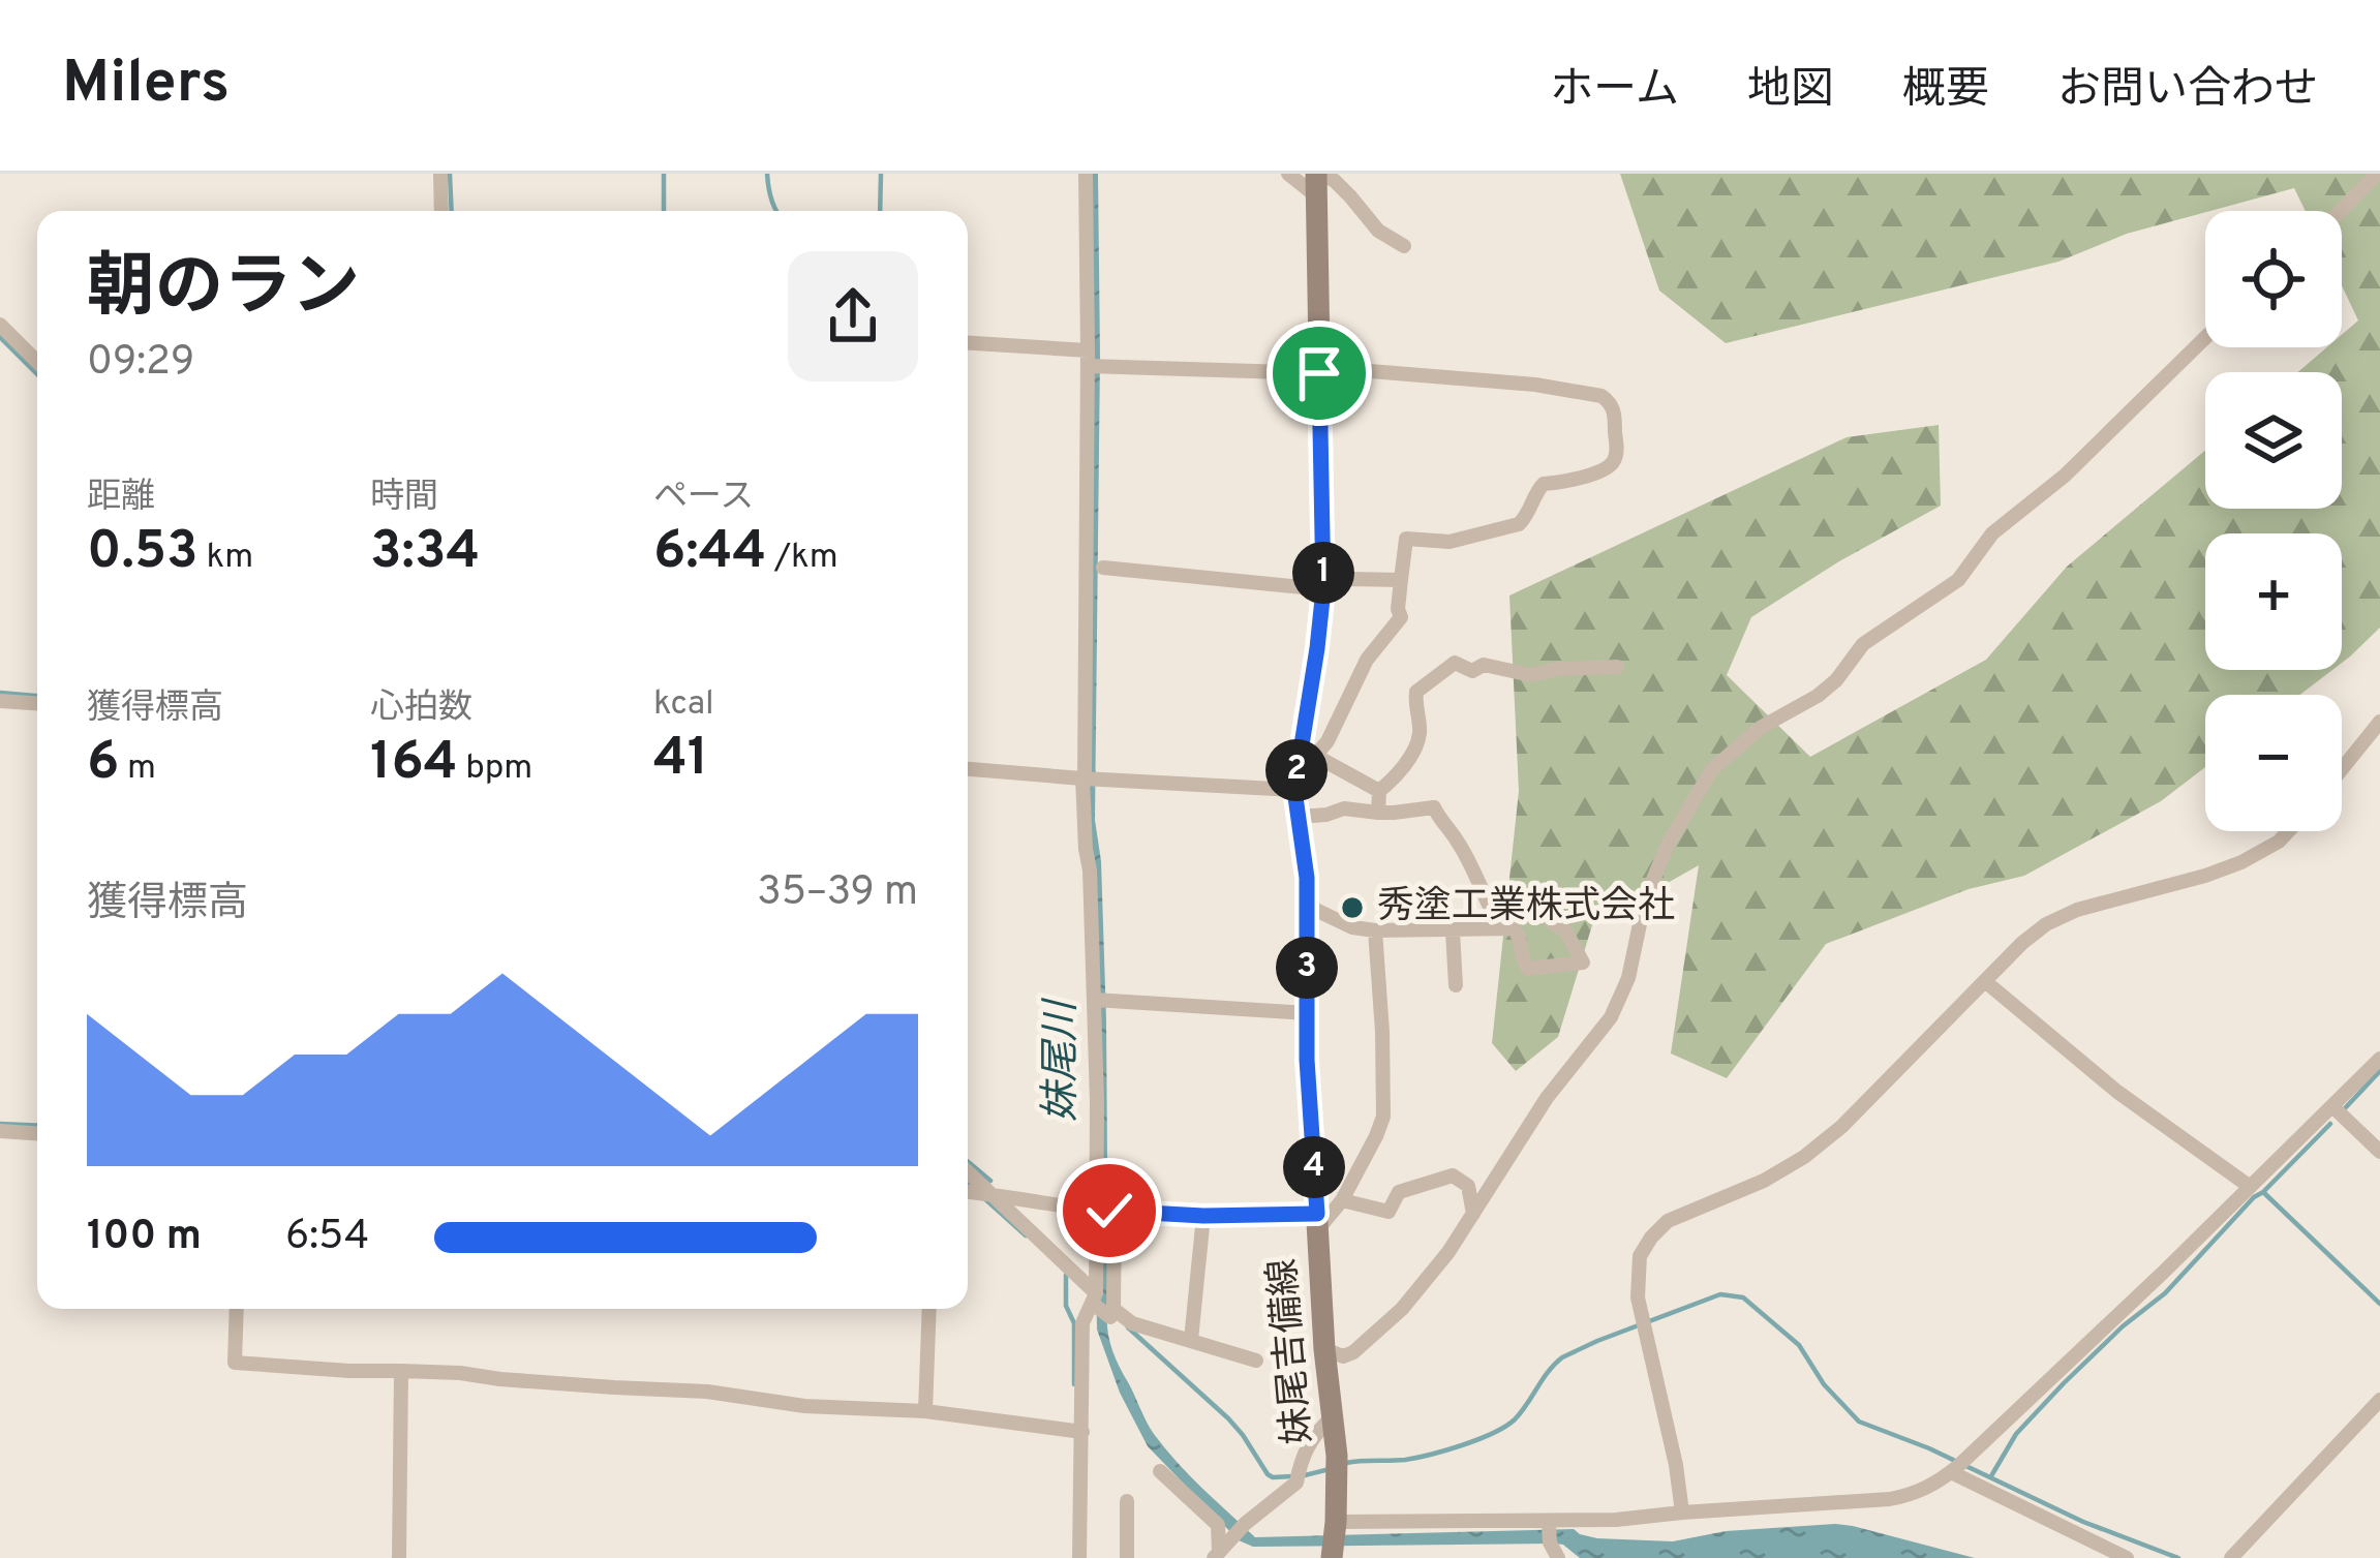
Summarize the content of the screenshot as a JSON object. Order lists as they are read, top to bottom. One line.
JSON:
{"streets":{"main road":["妹尾吉備線"]},"water":["妹尾川"],"places":["秀塗工業株式会社"],"page":{"header":"Milers","nav":["ホーム","地図","概要","お問い合わせ"],"map_buttons":["+","−"],"heading":["朝のラン","09:29"],"stats":[["距離","0.53 km"],["時間","3:34"],["ペース","6:44 /km"],["獲得標高","6 m"],["心拍数","164 bpm"],["kcal","41"]],"pins":["1","2","3","4"],"chart":["獲得標高","35–39 m"],"list":[{"name":"100 m","note":"6:54"}]}}
